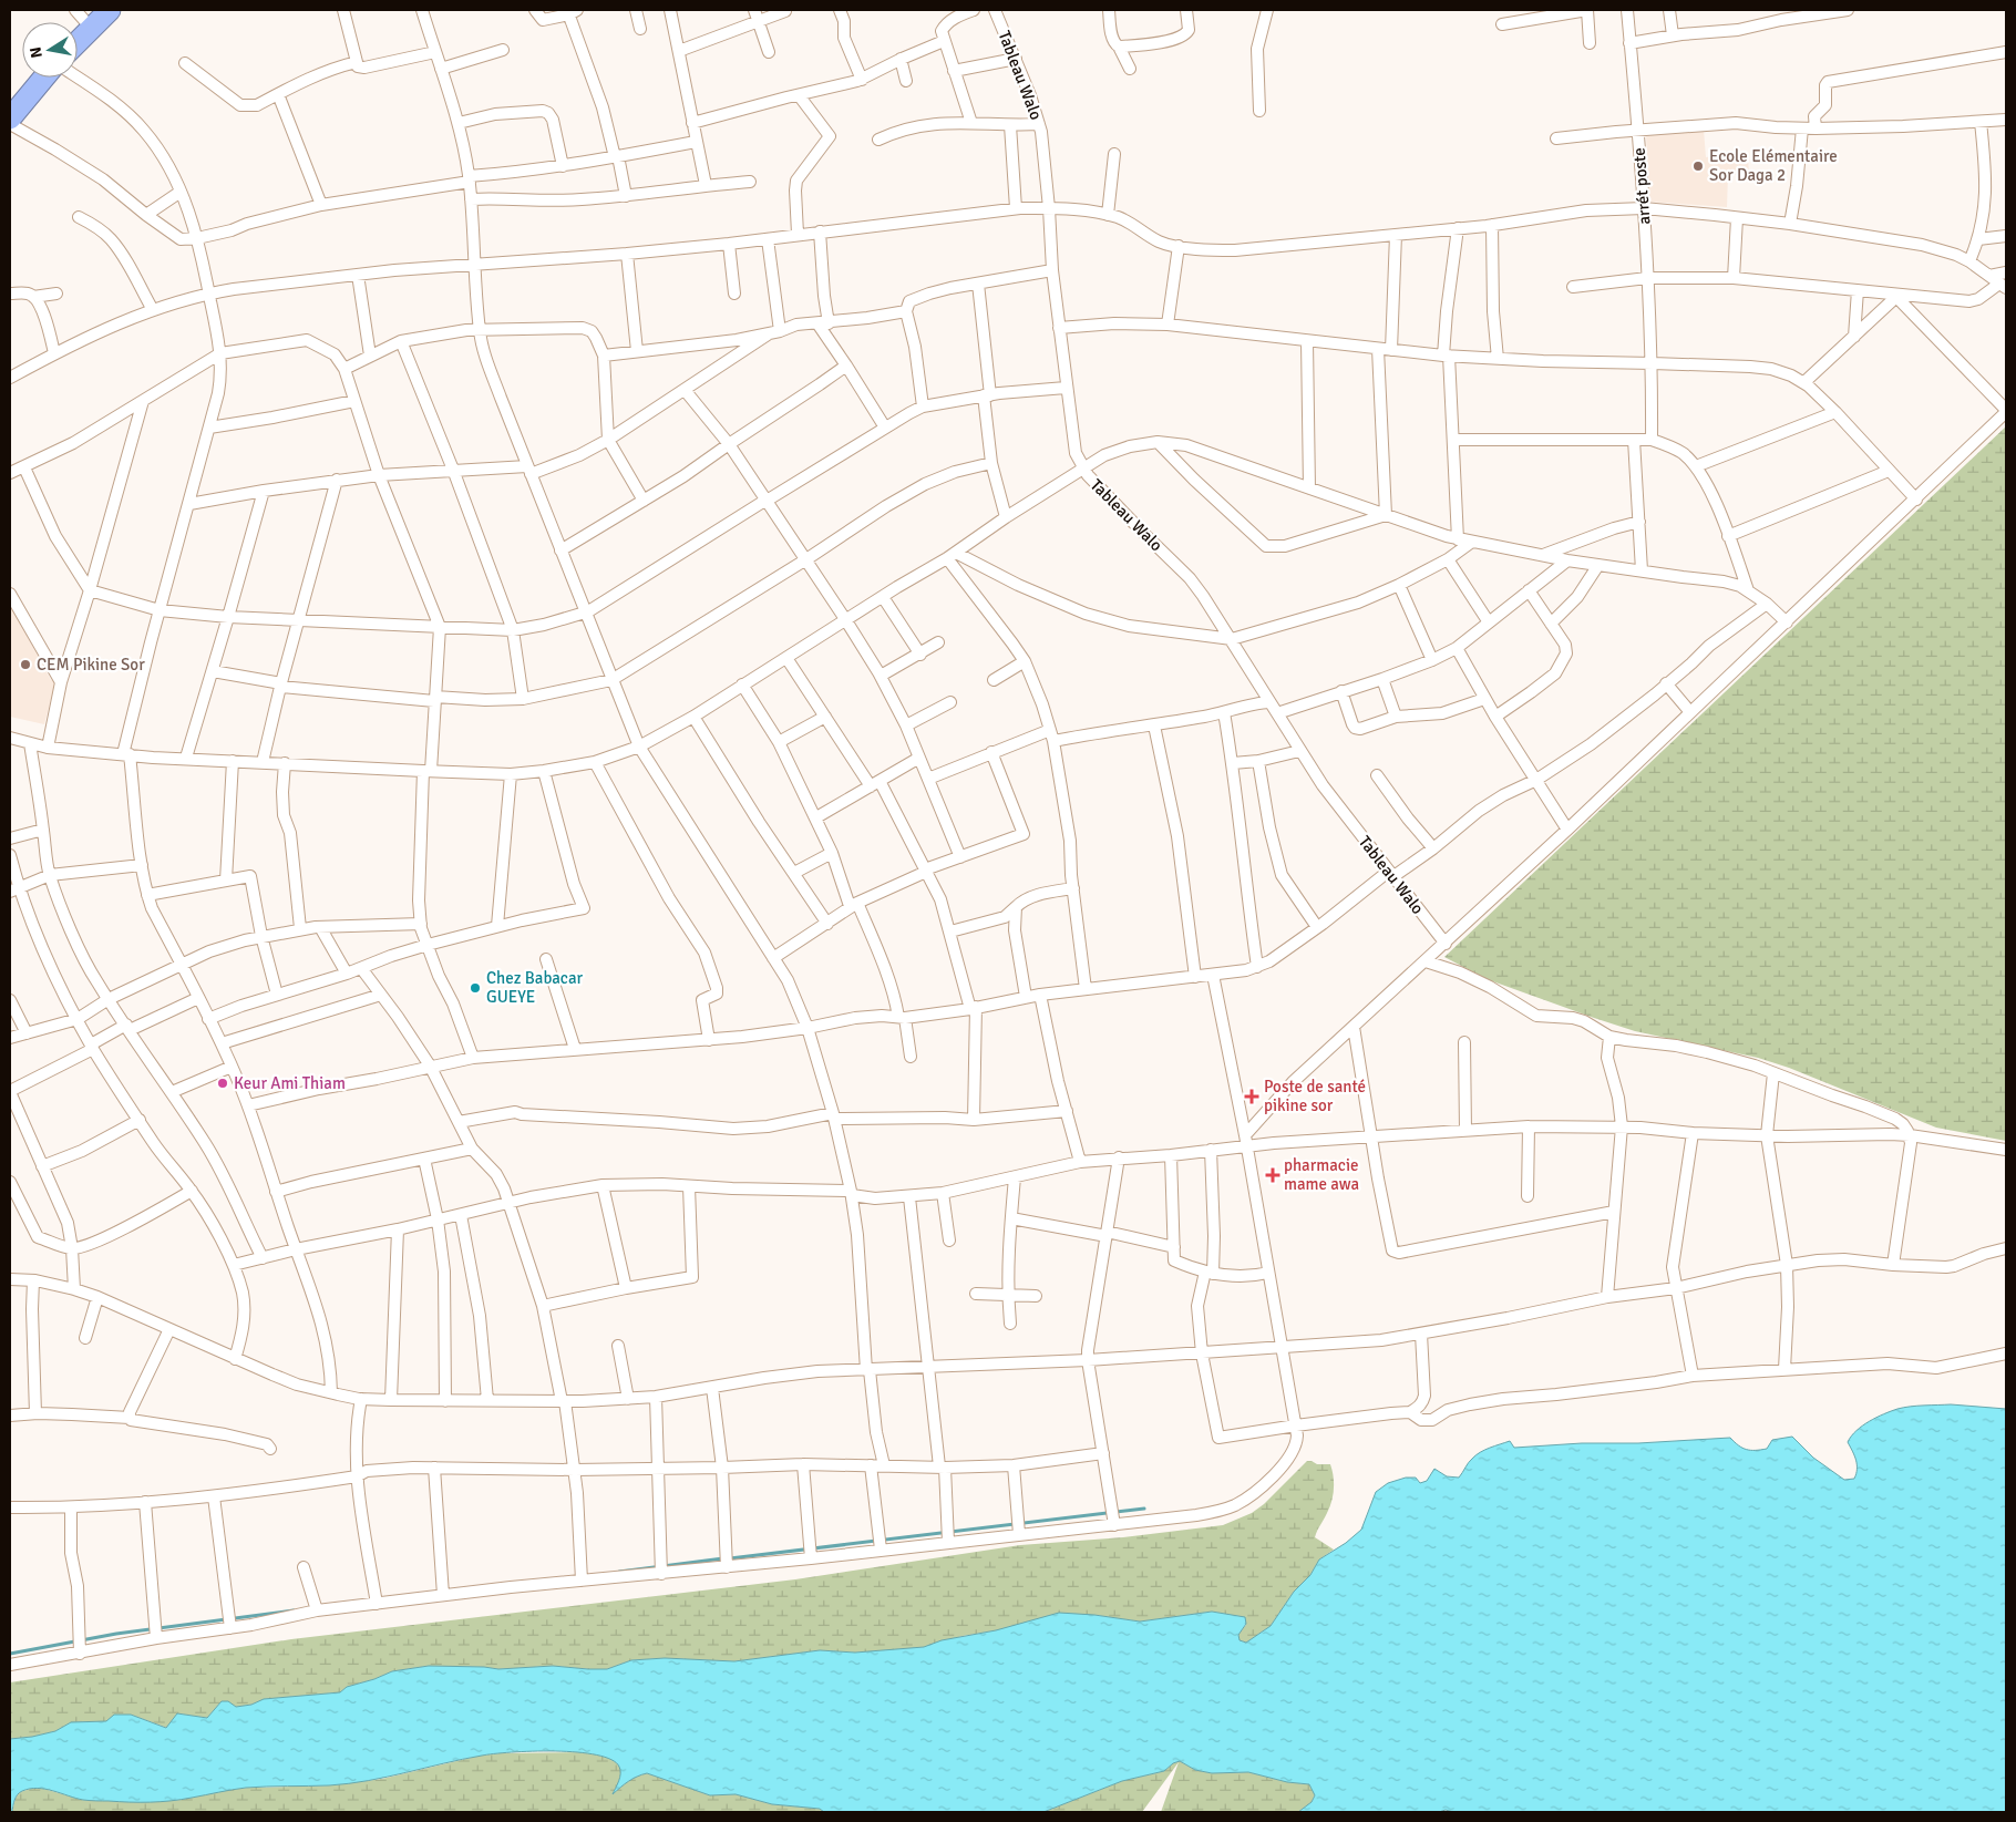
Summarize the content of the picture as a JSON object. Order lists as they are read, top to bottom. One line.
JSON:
{"streets":{"street":["Tableau Walo","arrét poste"]},"places":{"other":["Ecole Elémentaire Sor Daga 2","CEM Pikine Sor","Chez Babacar GUEYE","Keur Ami Thiam"],"health":["Poste de santé pikine sor","pharmacie mame awa"]},"north":"left"}
